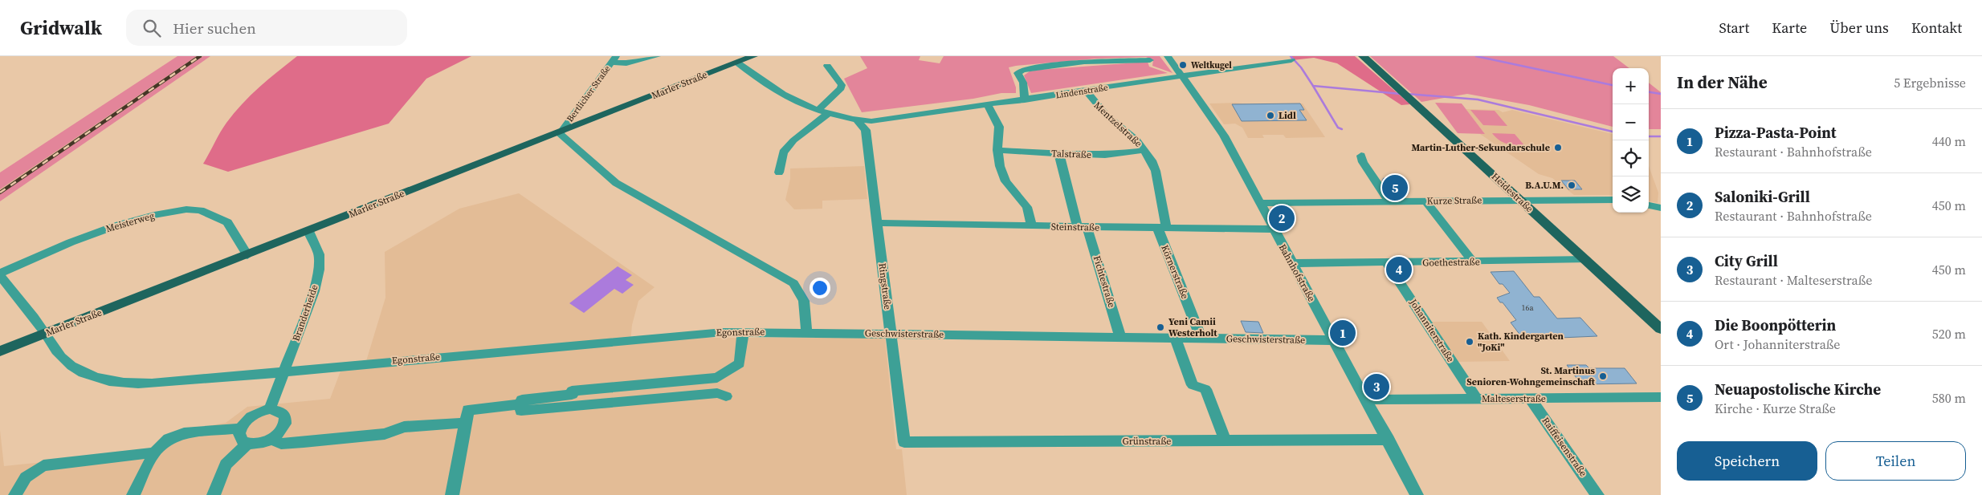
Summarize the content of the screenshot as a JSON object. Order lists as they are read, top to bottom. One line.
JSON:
{"streets":{"main road":["Marler Straße","Heidestraße"],"street":["Lindenstraße","Bertlicher Straße","Mentzelstraße","Talstraße","Kurze Straße","Meisterweg","Steinstraße","Goethestraße","Körnerstraße","Bahnhofstraße","Fichtestraße","Ringstraße","Branderheide","Johanniterstraße","Egonstraße","Geschwisterstraße","Malteserstraße","Grünstraße","Raiffeisenstraße"]},"crossings":[["Marler Straße","Bertlicher Straße"],["Marler Straße","Meisterweg"],["Marler Straße","Branderheide"],["Marler Straße","Egonstraße"],["Lindenstraße","Mentzelstraße"],["Lindenstraße","Bahnhofstraße"],["Lindenstraße","Ringstraße"],["Mentzelstraße","Talstraße"],["Mentzelstraße","Steinstraße"],["Mentzelstraße","Körnerstraße"],["Talstraße","Fichtestraße"],["Heidestraße","Kurze Straße"],["Heidestraße","Goethestraße"],["Kurze Straße","Bahnhofstraße"],["Meisterweg","Egonstraße"],["Steinstraße","Körnerstraße"],["Steinstraße","Bahnhofstraße"],["Steinstraße","Fichtestraße"],["Steinstraße","Ringstraße"],["Goethestraße","Bahnhofstraße"],["Goethestraße","Johanniterstraße"],["Körnerstraße","Geschwisterstraße"],["Bahnhofstraße","Geschwisterstraße"],["Bahnhofstraße","Malteserstraße"],["Bahnhofstraße","Grünstraße"],["Fichtestraße","Geschwisterstraße"],["Ringstraße","Geschwisterstraße"],["Ringstraße","Grünstraße"],["Branderheide","Egonstraße"],["Johanniterstraße","Malteserstraße"],["Egonstraße","Geschwisterstraße"],["Malteserstraße","Raiffeisenstraße"]],"places":["Weltkugel","Lidl","Martin-Luther-Sekundarschule","B.A.U.M.","Yeni Camii Westerholt","Kath. Kindergarten \"JoKi\"","St. Martinus Senioren-Wohngemeinschaft"],"house_numbers":["16a"],"page":{"header":"Gridwalk","search":"Hier suchen","nav":["Start","Karte","Über uns","Kontakt"],"heading":["In der Nähe","5 Ergebnisse"],"map_buttons":["+","−"],"list":[{"mark":"1","name":"Pizza-Pasta-Point","note":"Restaurant · Bahnhofstraße","value":"440 m"},{"mark":"2","name":"Saloniki-Grill","note":"Restaurant · Bahnhofstraße","value":"450 m"},{"mark":"3","name":"City Grill","note":"Restaurant · Malteserstraße","value":"450 m"},{"mark":"4","name":"Die Boonpötterin","note":"Ort · Johanniterstraße","value":"520 m"},{"mark":"5","name":"Neuapostolische Kirche","note":"Kirche · Kurze Straße","value":"580 m"}],"pins":["5","2","4","1","3"],"buttons":["Speichern","Teilen"]}}
